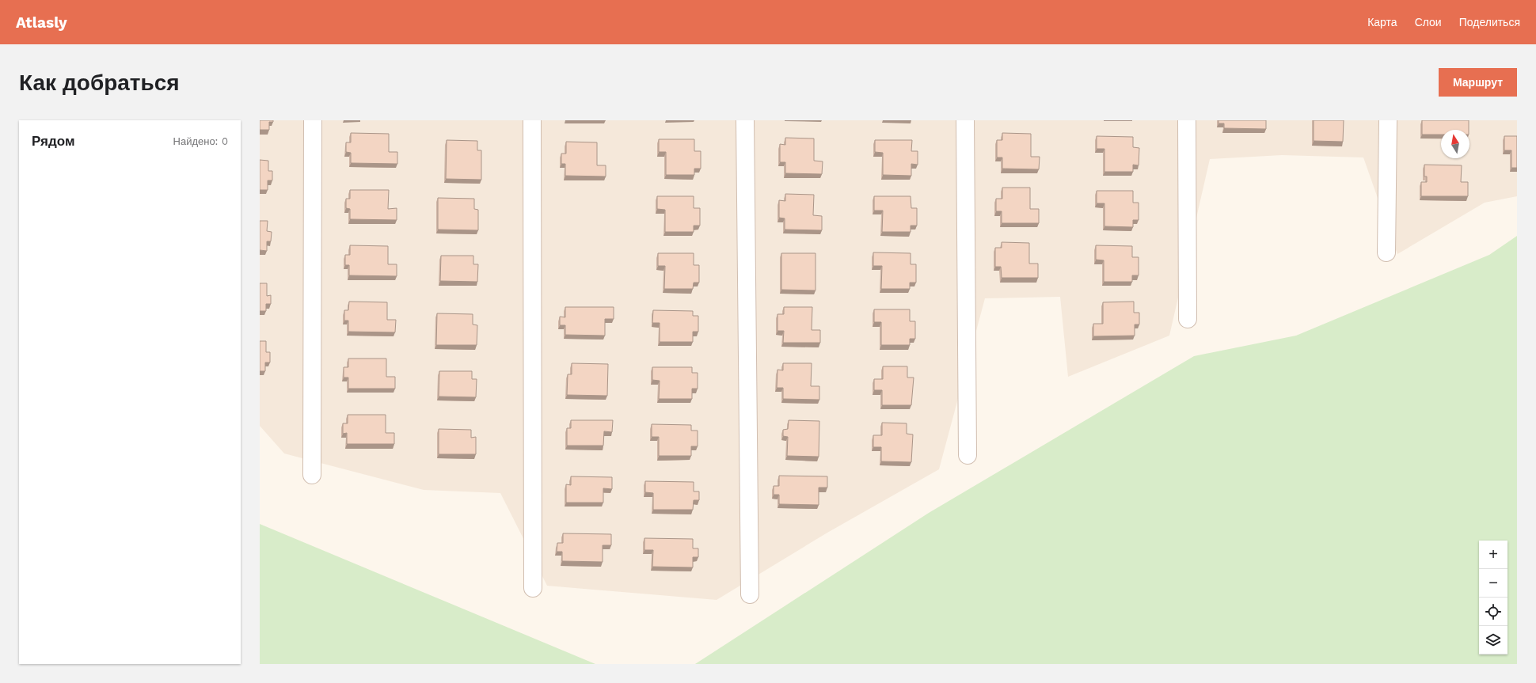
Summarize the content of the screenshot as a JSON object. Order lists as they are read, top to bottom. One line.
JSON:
{"north":"top","page":{"header":"Atlasly","nav":["Карта","Слои","Поделиться"],"buttons":"Маршрут","title":"Как добраться","heading":["Рядом","Найдено: 0"],"map_buttons":["+","−"]}}
